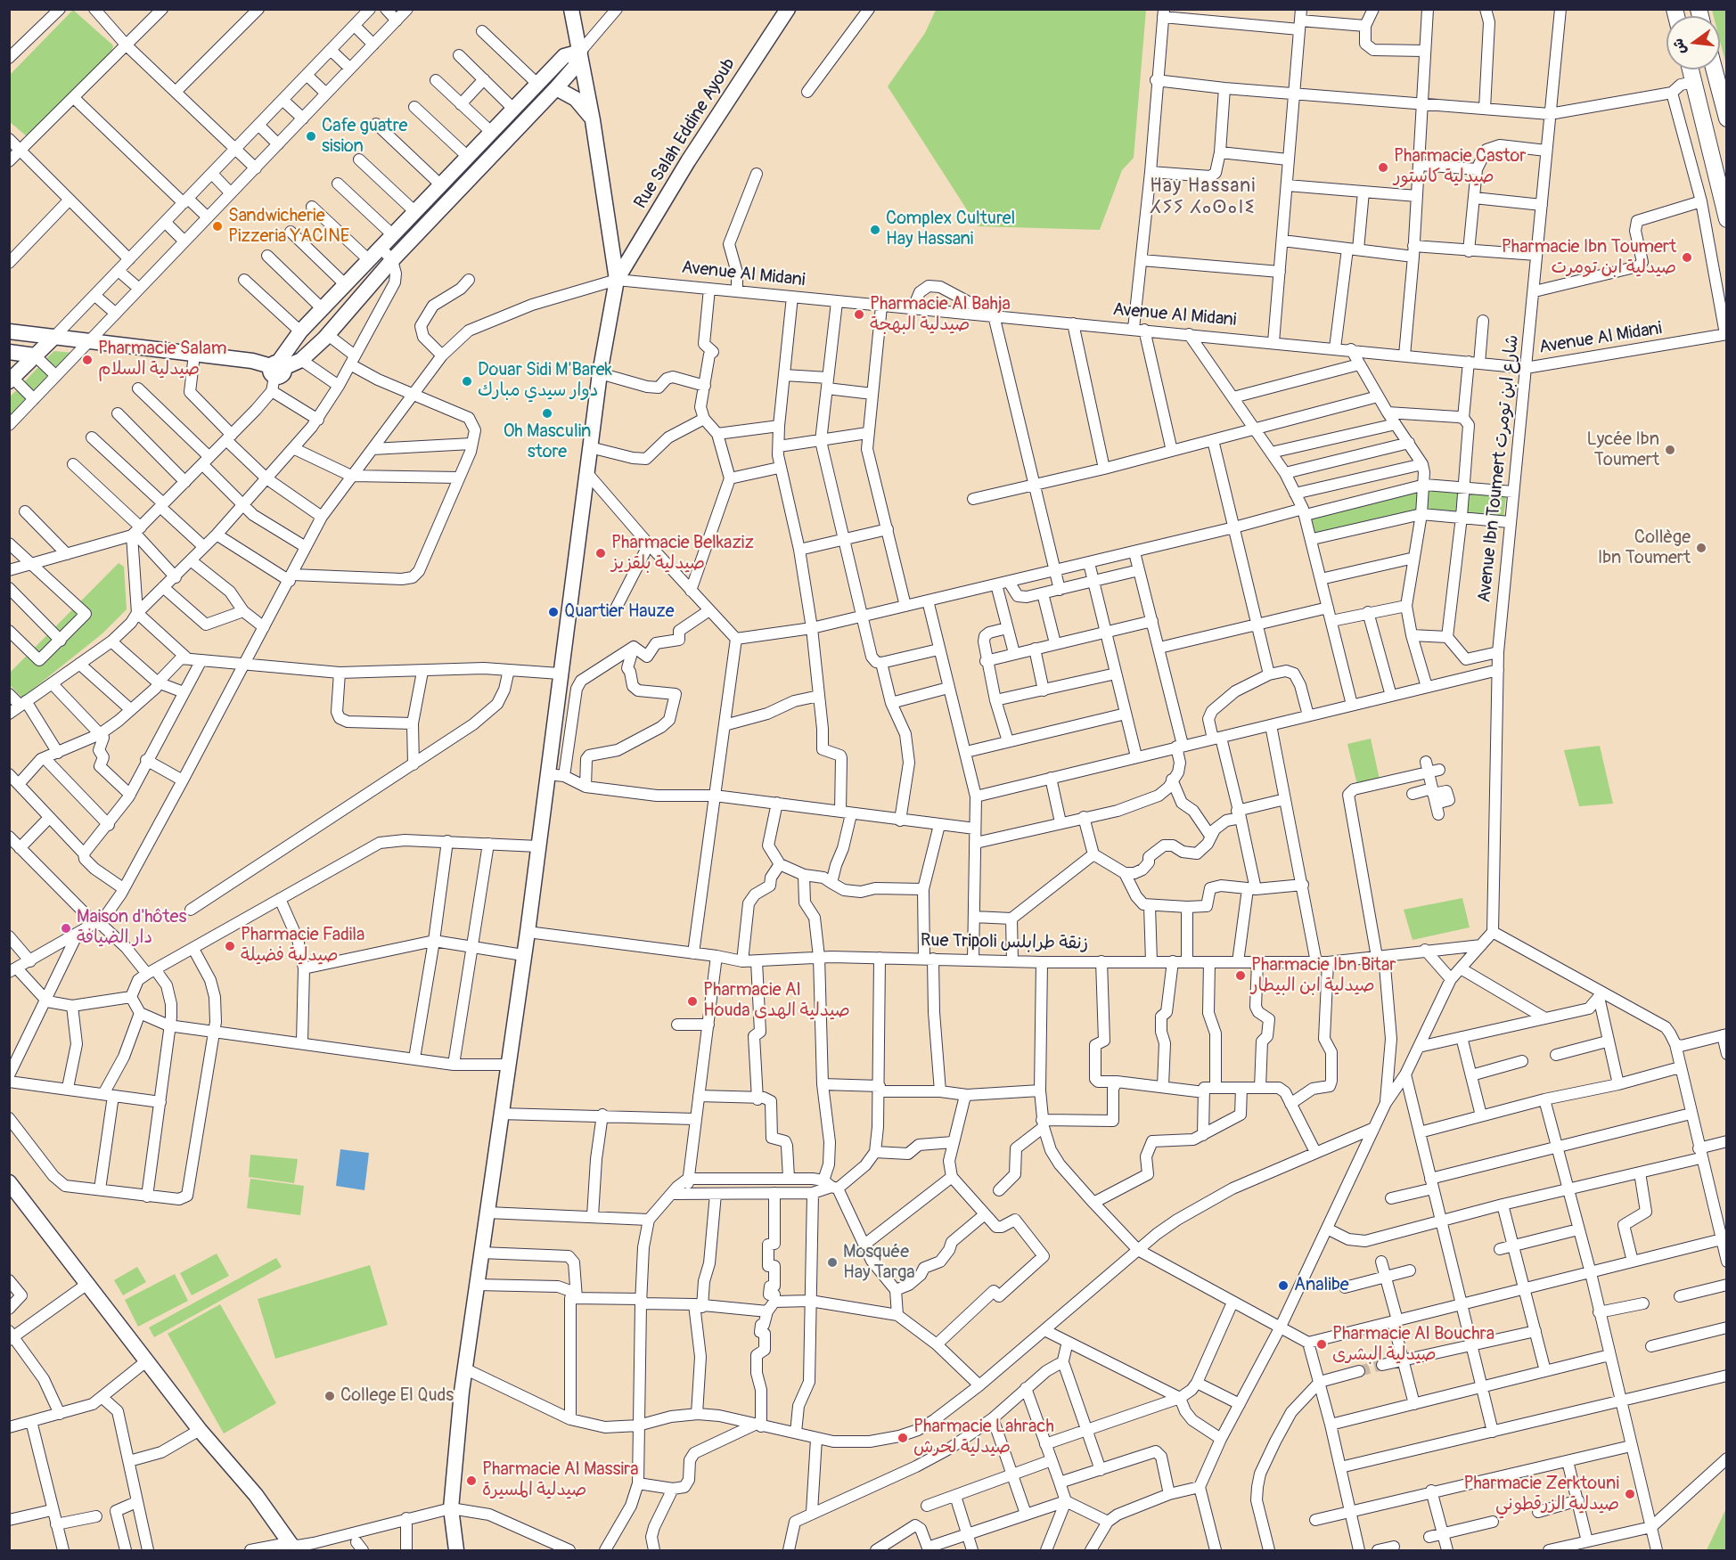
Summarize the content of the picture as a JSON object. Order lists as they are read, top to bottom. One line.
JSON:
{"streets":{"street":["Rue Salah Eddine Ayoub","Avenue Al Midani","Avenue Ibn Toumert شارع ابن تومرت","Rue Tripoli زنقة طرابلس"]},"crossings":[["Rue Salah Eddine Ayoub","Avenue Al Midani"],["Avenue Al Midani","Avenue Ibn Toumert شارع ابن تومرت"]],"districts":["Hay Hassani ⵃⵢⵢ ⵃⴰⵙⴰⵏⵉ"],"places":["Cafe guatre sision","Pharmacie Castor صيدلية كاستور","Sandwicherie Pizzeria YACINE","Complex Culturel Hay Hassani","Pharmacie Ibn Toumert صيدلية ابن تومرت","Pharmacie Al Bahja صيدلية البهجة","Pharmacie Salam صيدلية السلام","Douar Sidi M'Barek دوار سيدي مبارك","Oh Masculin store","Lycée Ibn Toumert","Collège Ibn Toumert","Pharmacie Belkaziz صيدلية بلقزيز","Quartier Hauze","Maison d'hôtes دار الضيافة","Pharmacie Fadila صيدلية فضيلة","Pharmacie Ibn Bitar صيدلية ابن البيطار","Pharmacie Al Houda صيدلية الهدى","Mosquée Hay Targa","Analibe","Pharmacie Al Bouchra صيدلية البشرى","College El Quds","Pharmacie Lahrach صيدلية لحرش","Pharmacie Al Massira صيدلية المسيرة","Pharmacie Zerktouni صيدلية الزرقطوني"],"north":"left"}
